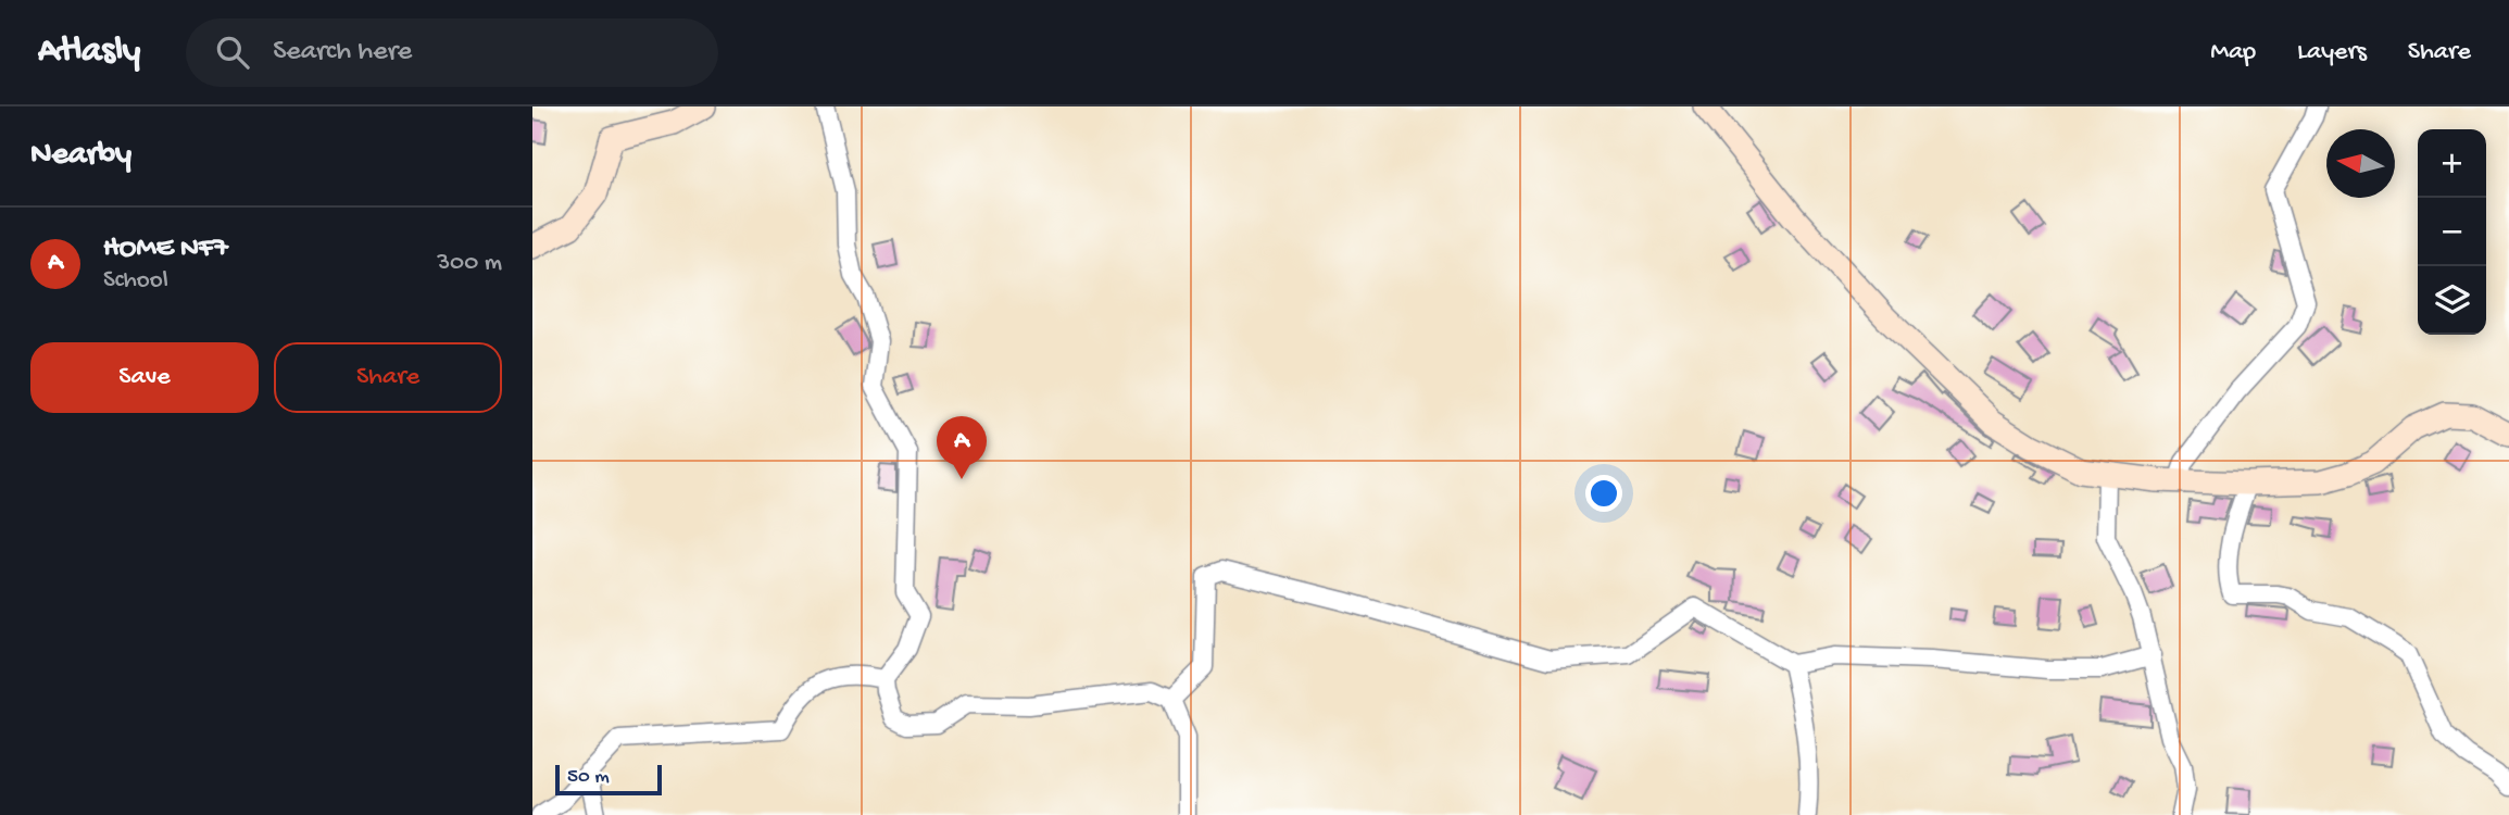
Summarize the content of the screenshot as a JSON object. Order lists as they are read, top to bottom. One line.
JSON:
{"scale_bar":"50 m","north":"left","page":{"header":"Atlasly","search":"Search here","nav":["Map","Layers","Share"],"heading":"Nearby","map_buttons":["+","−"],"list":[{"mark":"A","name":"HOME NF7","note":"School","value":"300 m"}],"buttons":["Save","Share"],"pins":"A","scale":"50 m"}}
